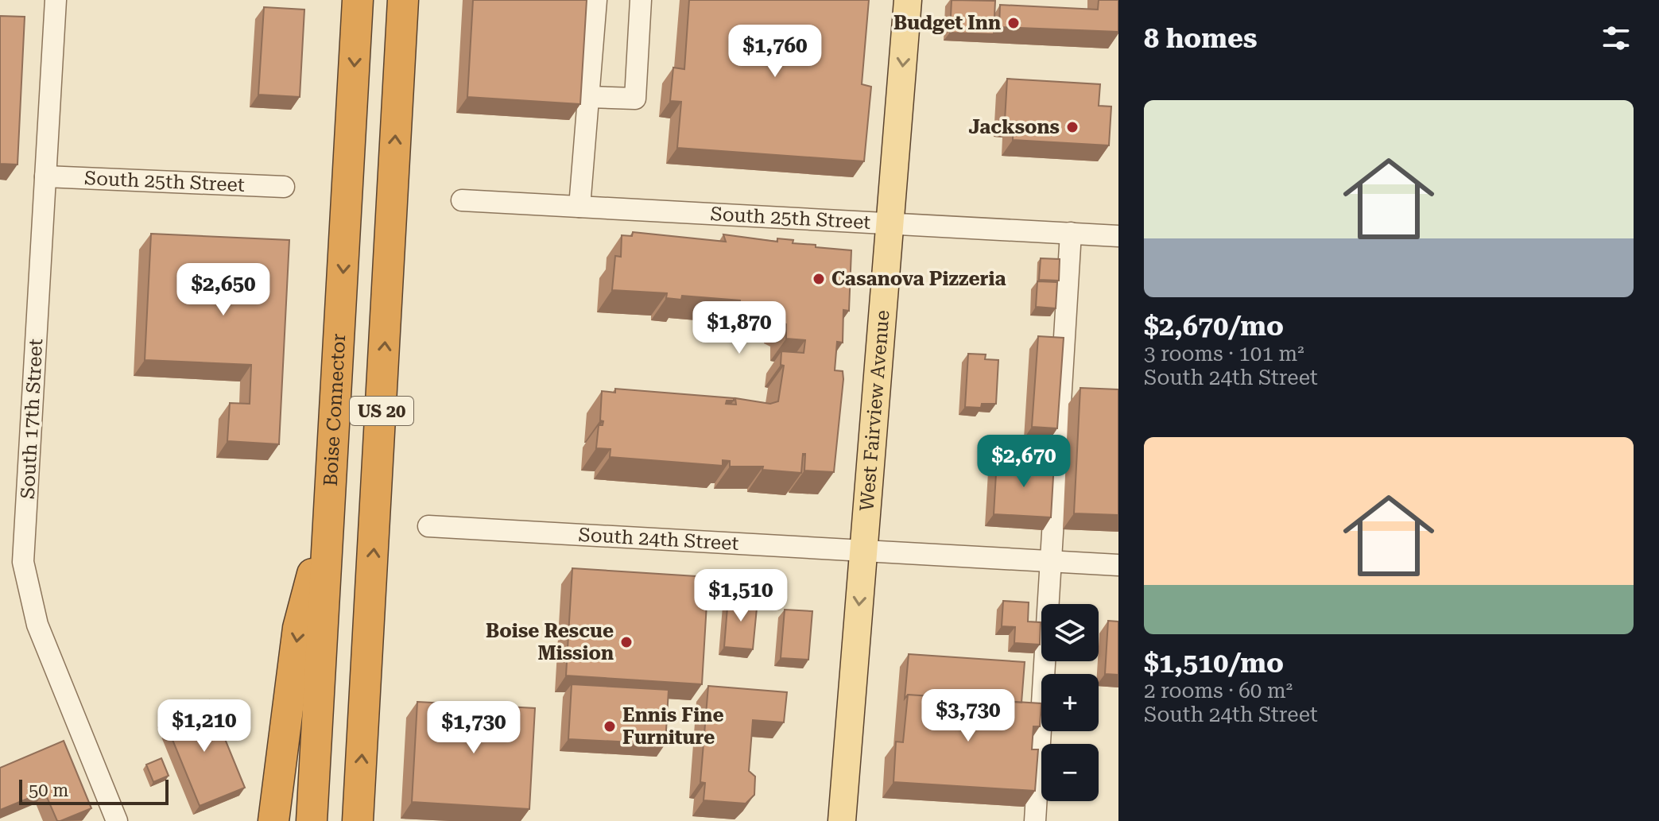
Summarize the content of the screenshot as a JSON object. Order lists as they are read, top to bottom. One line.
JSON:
{"streets":{"highway":["Boise Connector","US 20"],"main road":["West Fairview Avenue"],"street":["South 25th Street","South 17th Street","South 24th Street"]},"crossings":[["South 25th Street","West Fairview Avenue"],["South 25th Street","South 17th Street"],["West Fairview Avenue","South 24th Street"]],"one_way":["West Fairview Avenue"],"places":["Budget Inn","Jacksons","Casanova Pizzeria","Boise Rescue Mission","Ennis Fine Furniture"],"scale_bar":"50 m","page":{"heading":"8 homes","price":["$1,760","$2,650","$1,870","$2,670","$1,510","$3,730","$1,210","$1,730"],"list":[{"name":"$2,670/mo","note":"3 rooms · 101 m² · South 24th Street"},{"name":"$1,510/mo","note":"2 rooms · 60 m² · South 24th Street"}],"map_buttons":["+","−"],"scale":"50 m"}}
